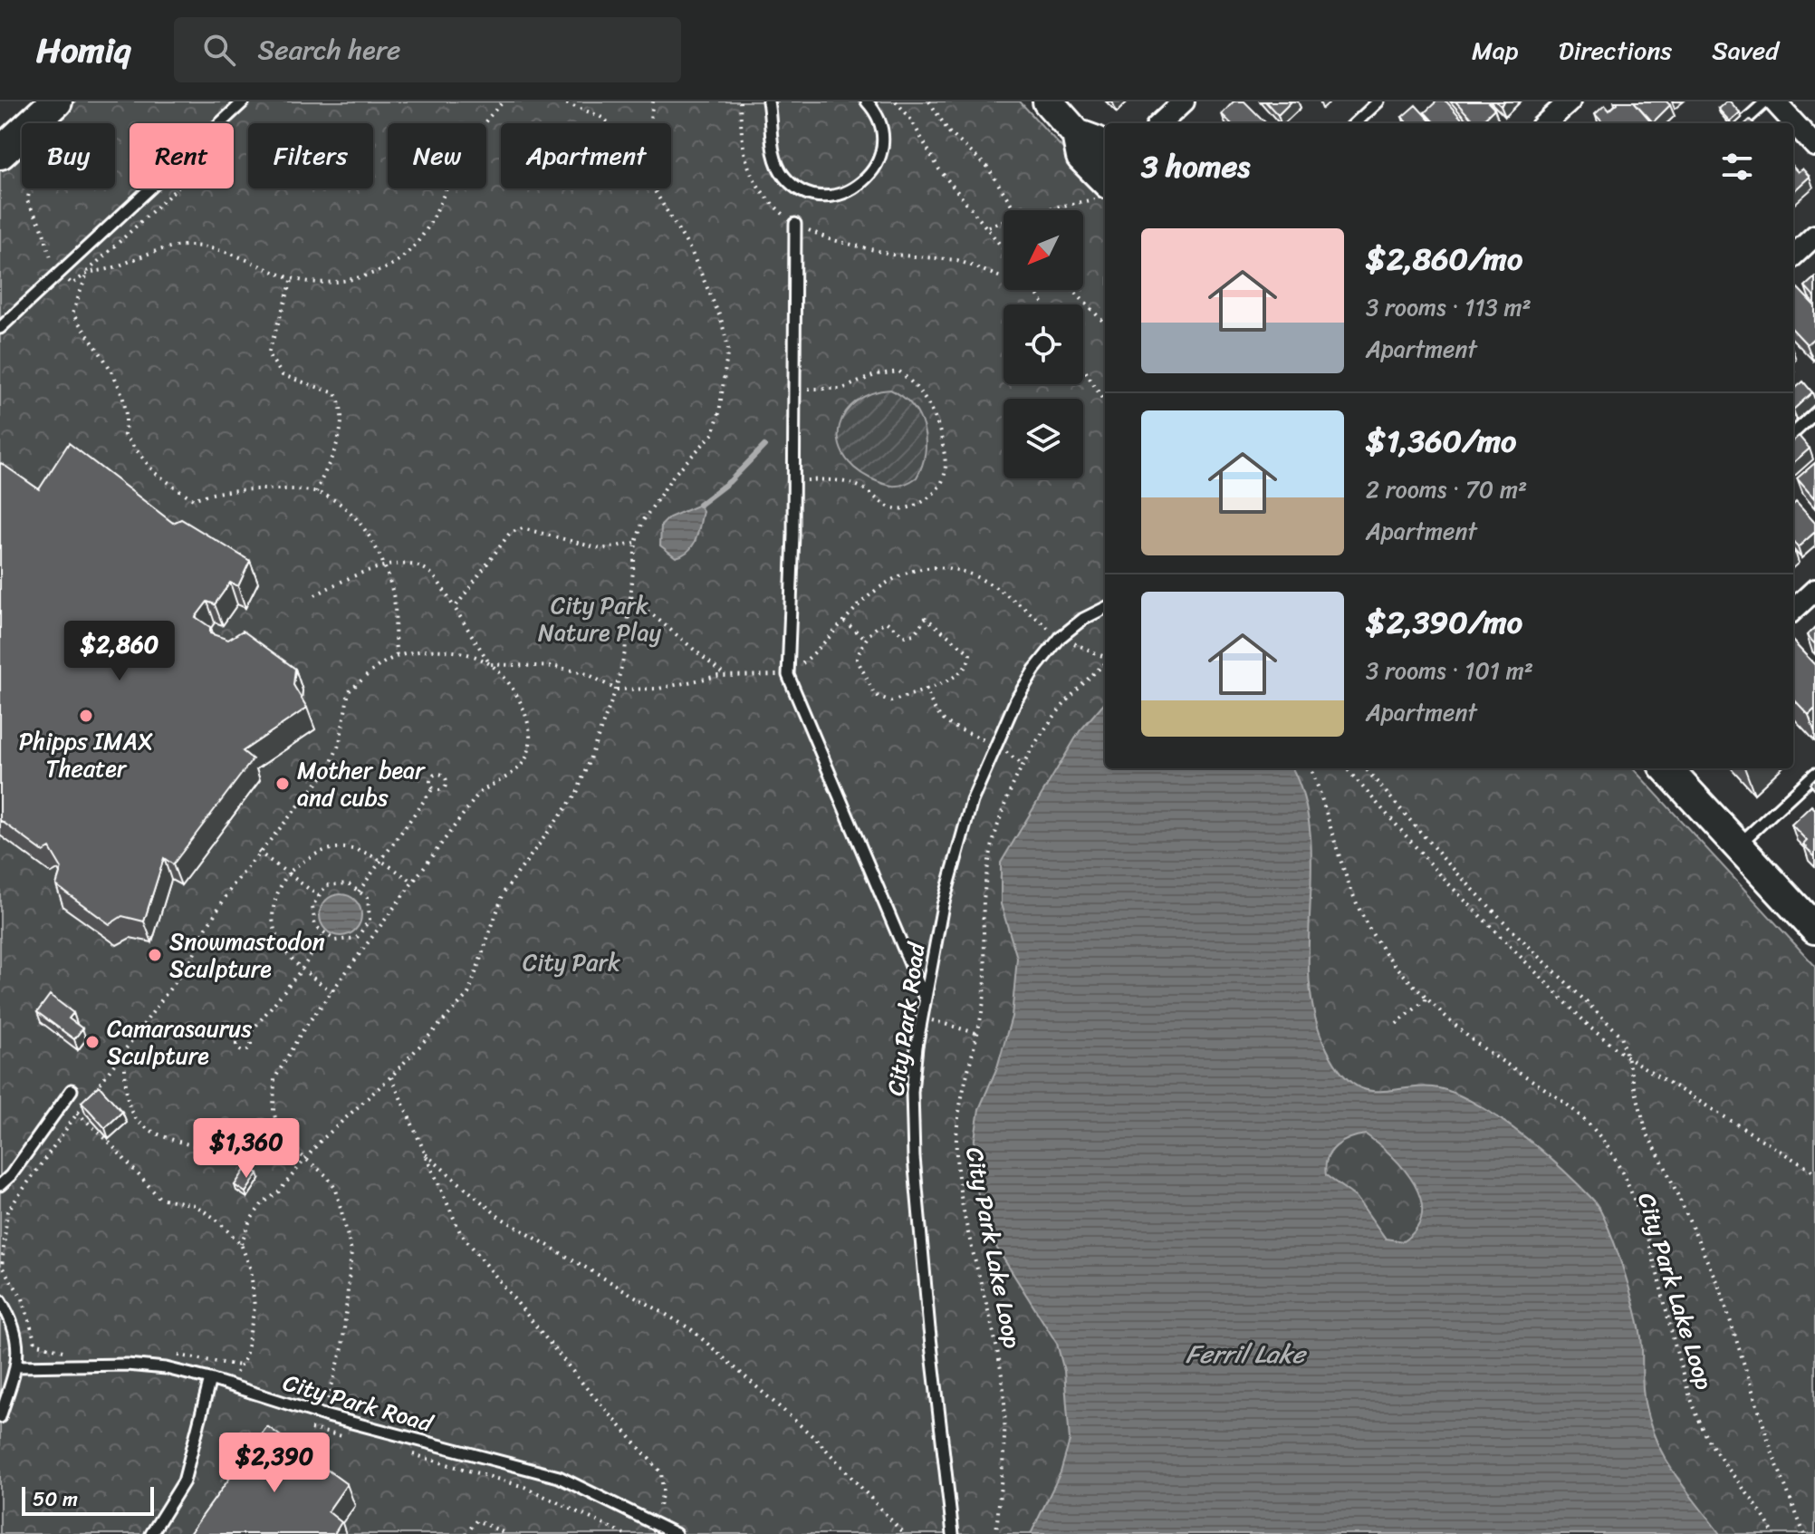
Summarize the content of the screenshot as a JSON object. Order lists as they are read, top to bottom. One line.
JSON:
{"streets":{"lane":["City Park Road"],"path":["City Park Lake Loop"]},"water":["Ferril Lake"],"parks":["City Park Nature Play","City Park"],"places":["Phipps IMAX Theater","Mother bear and cubs","Snowmastodon Sculpture","Camarasaurus Sculpture"],"scale_bar":"50 m","north":"bottom left","page":{"header":"Homiq","search":"Search here","nav":["Map","Directions","Saved"],"chip":["Buy","Rent","Filters","New","Apartment"],"heading":"3 homes","list":[{"name":"$2,860/mo","note":"3 rooms · 113 m² · Apartment"},{"name":"$1,360/mo","note":"2 rooms · 70 m² · Apartment"},{"name":"$2,390/mo","note":"3 rooms · 101 m² · Apartment"}],"price":["$2,860","$1,360","$2,390"],"scale":"50 m"}}
